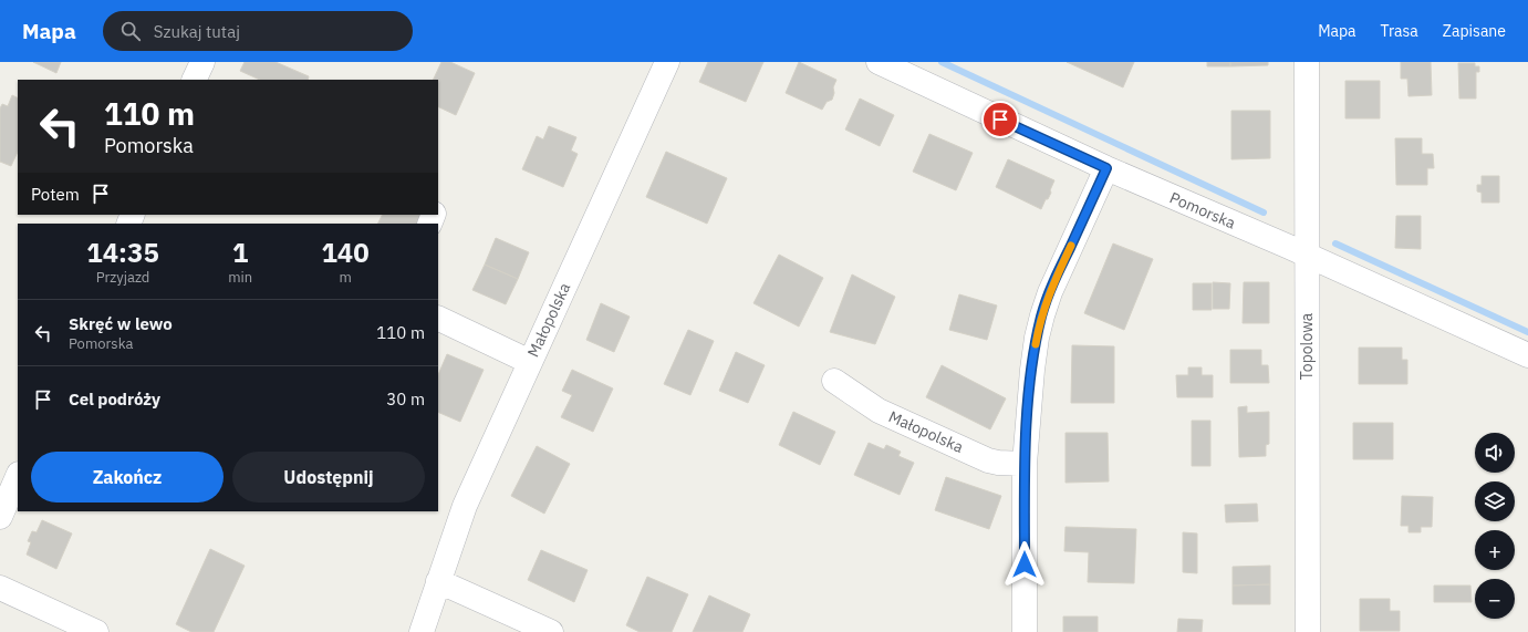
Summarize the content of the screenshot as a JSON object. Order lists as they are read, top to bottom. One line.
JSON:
{"streets":{"street":["Pomorska","Małopolska","Topolowa"]},"crossings":[["Pomorska","Topolowa"]],"page":{"header":"Mapa","search":"Szukaj tutaj","nav":["Mapa","Trasa","Zapisane"],"turn":["110 m","Pomorska"],"then":"Potem","eta":["14:35","Przyjazd","1","min","140","m"],"list":[{"name":"Skręć w lewo","note":"Pomorska","value":"110 m"},{"name":"Cel podróży","value":"30 m"}],"map_buttons":["+","−"],"buttons":["Zakończ","Udostępnij"]}}
